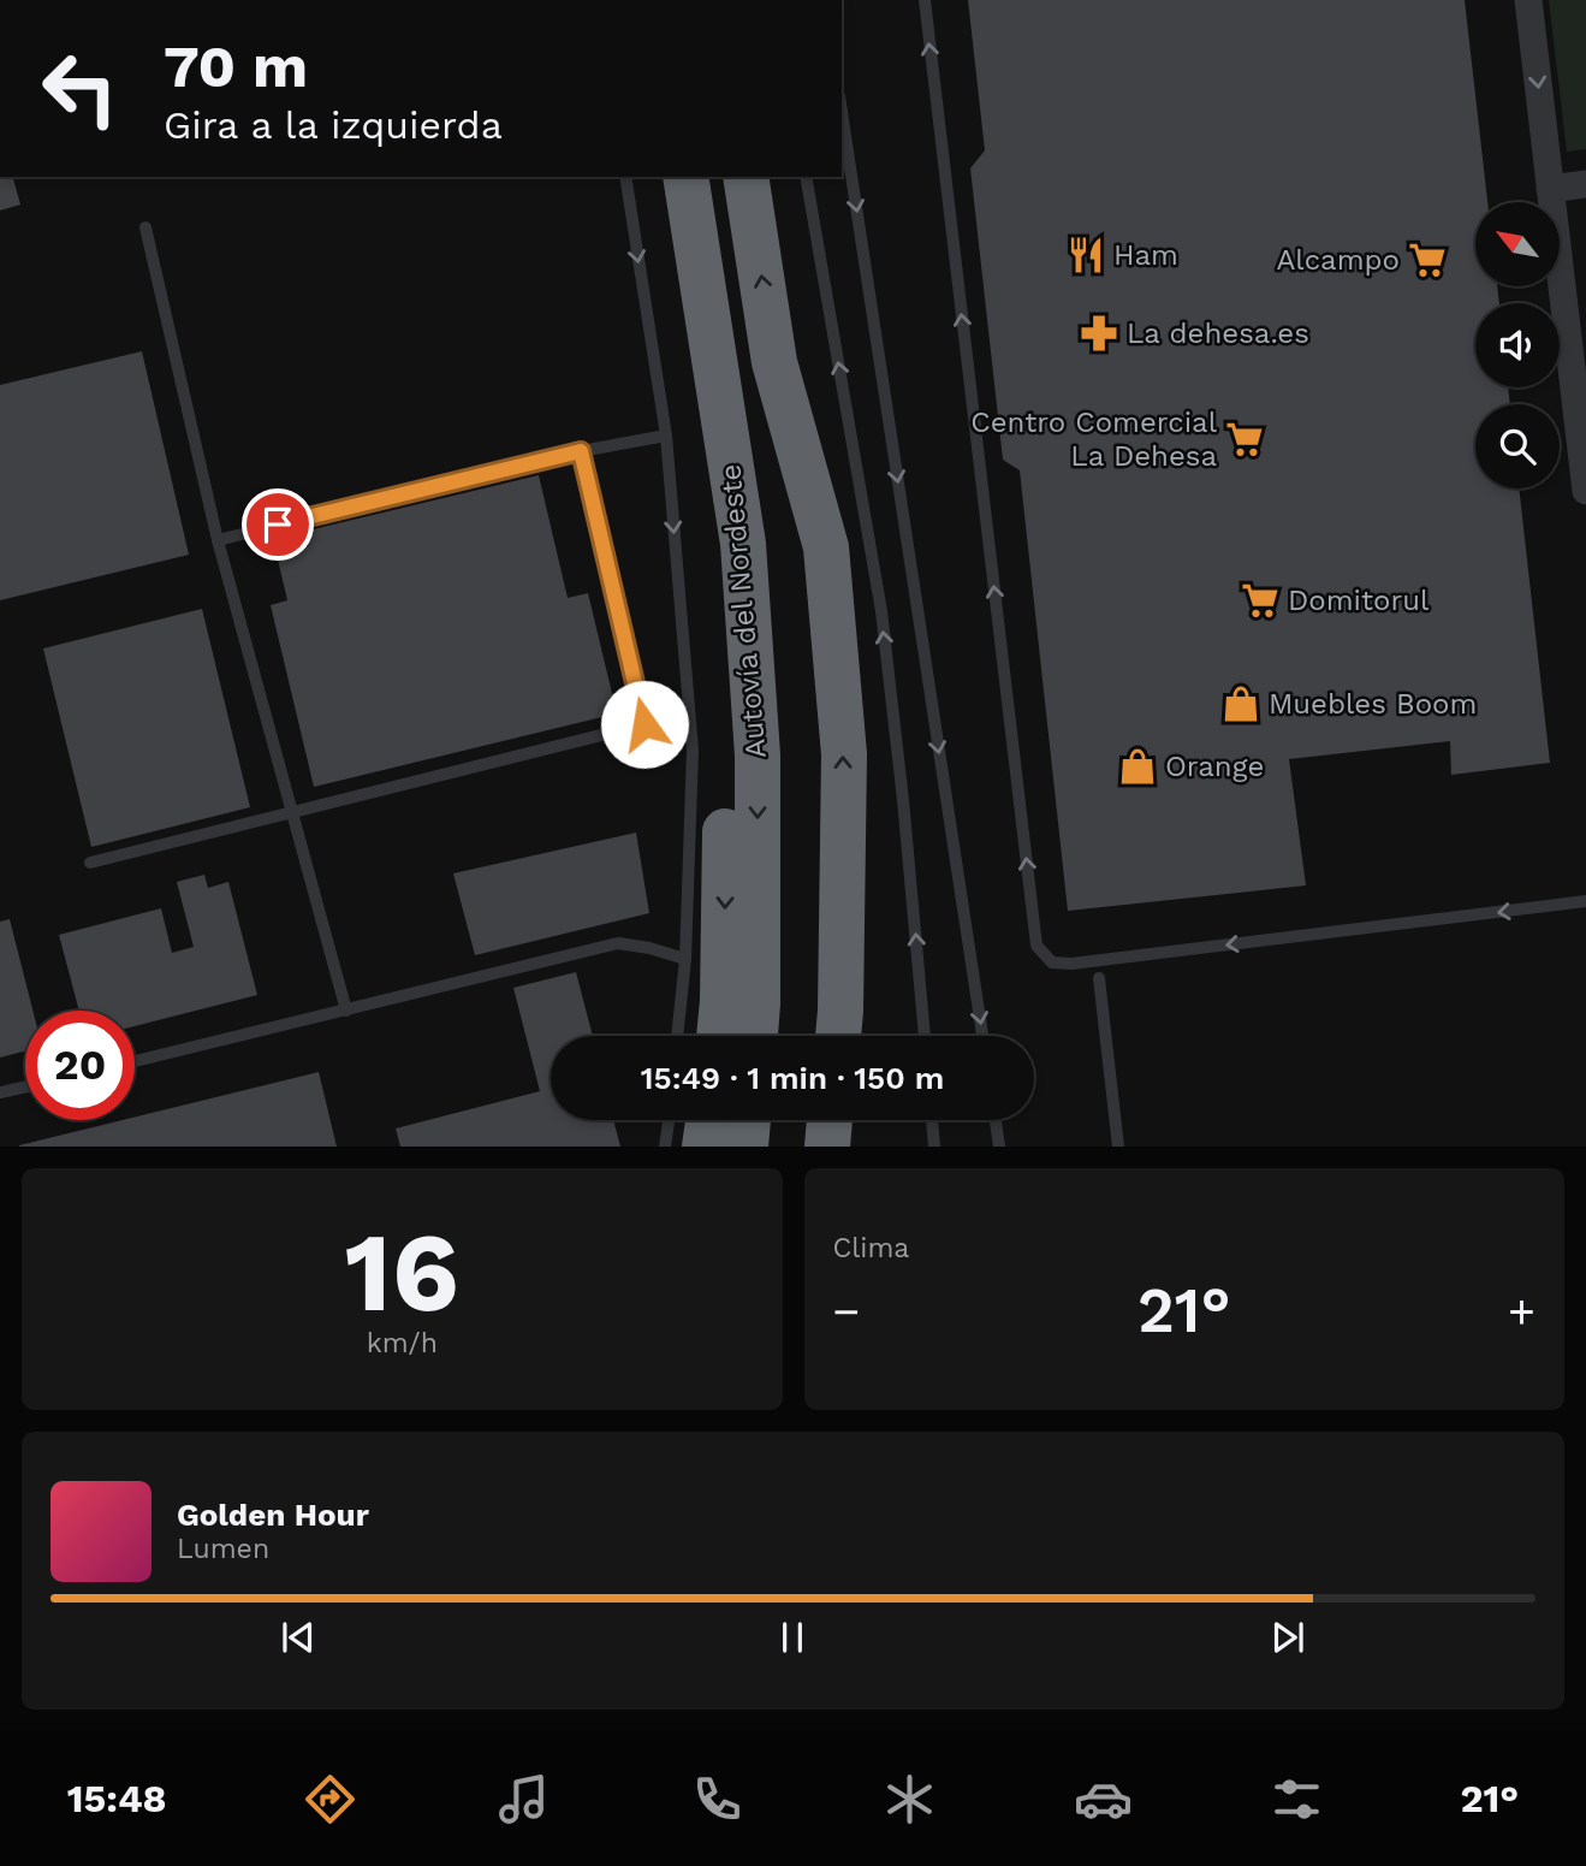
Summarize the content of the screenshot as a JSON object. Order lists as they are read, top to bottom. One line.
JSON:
{"streets":{"highway":["Autovía del Nordeste"]},"places":{"restaurant":["Ham"],"supermarket":["Alcampo","Centro Comercial La Dehesa","Domitorul"],"pharmacy":["La dehesa.es"],"shop":["Muebles Boom","Orange"]},"north":"top left","page":{"turn":["70 m","Gira a la izquierda"],"limit":"20","trip":"15:49 · 1 min · 150 m","tile":[["16","km/h"],"Clima"],"heat":["−","21°","+"],"song":["Golden Hour","Lumen"],"tabs":["15:48","21°"]}}
